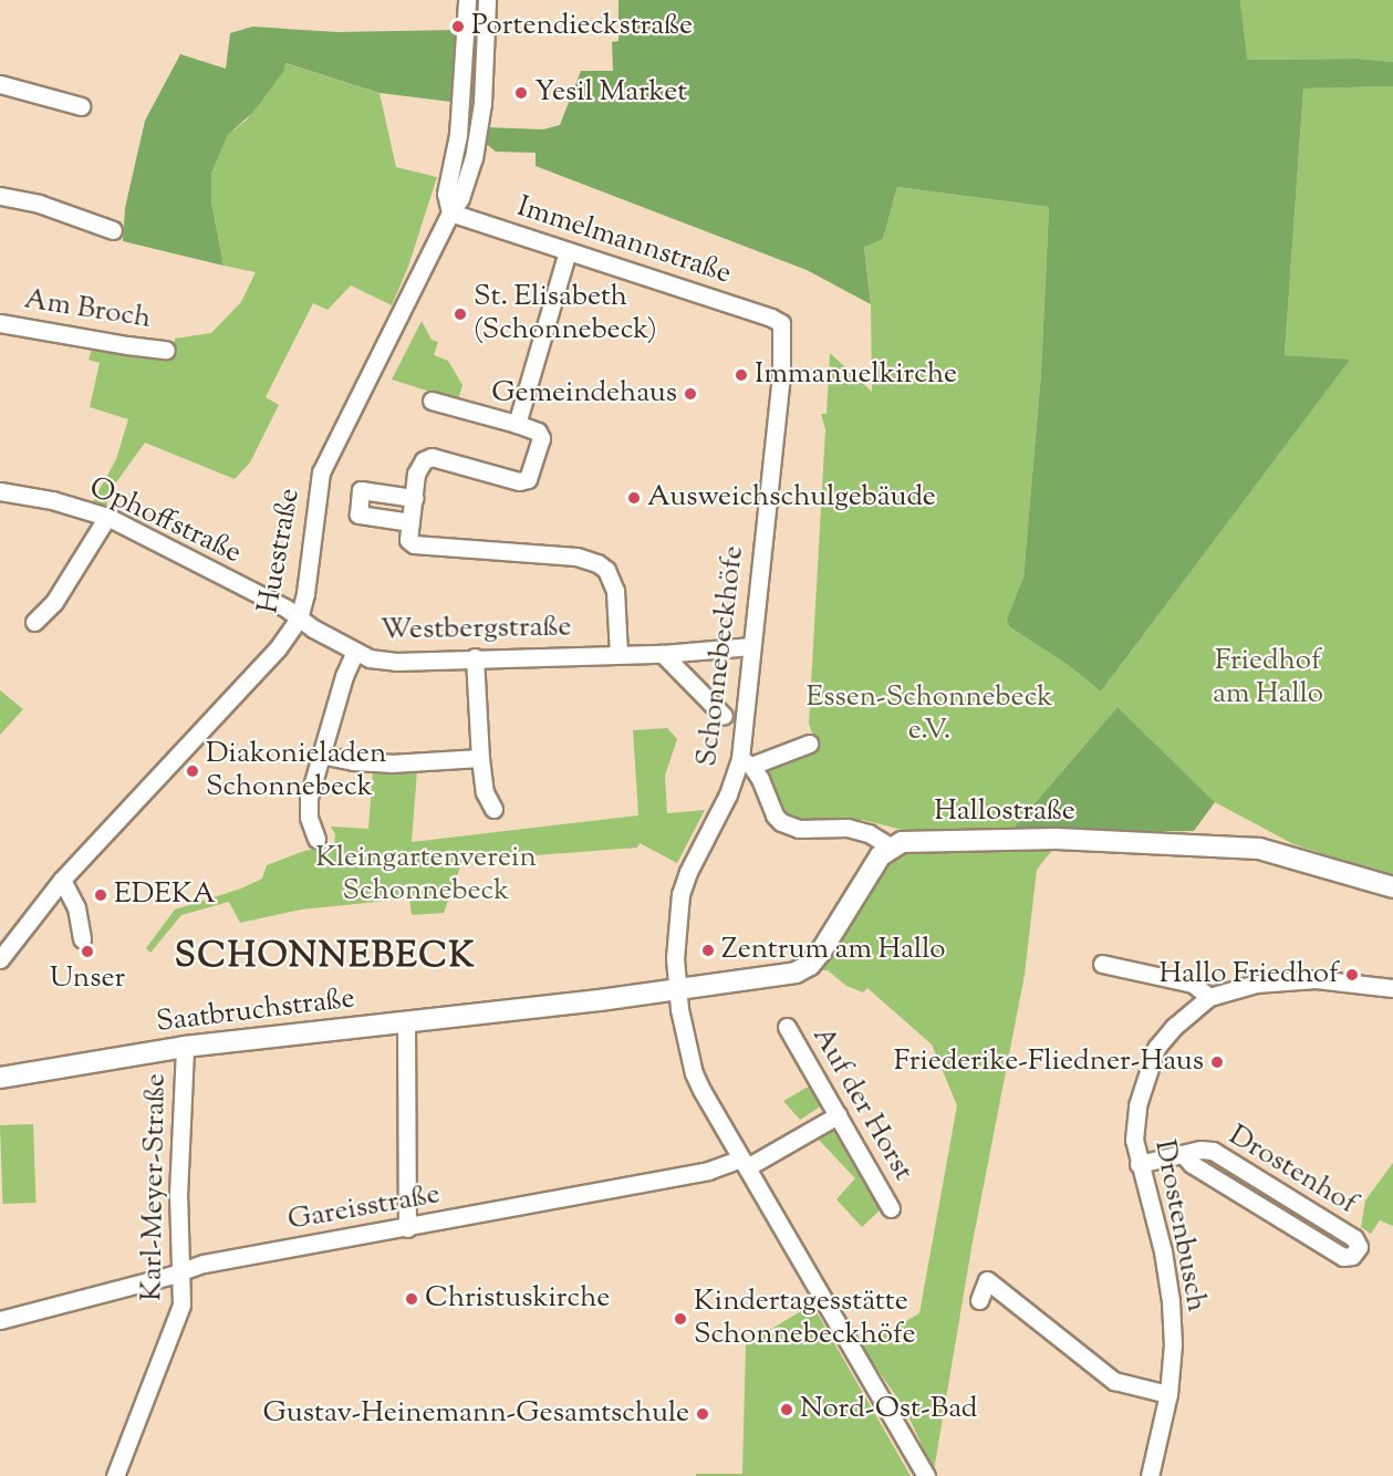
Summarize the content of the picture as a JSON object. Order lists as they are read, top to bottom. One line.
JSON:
{"streets":{"main road":["Hallostraße","Saatbruchstraße"],"street":["Immelmannstraße","Am Broch","Ophoffstraße","Huestraße","Westbergstraße","Schonnebeckhöfe","Auf der Horst","Drostenhof","Karl-Meyer-Straße","Gareisstraße","Drostenbusch"]},"crossings":[["Immelmannstraße","Huestraße"],["Immelmannstraße","Schonnebeckhöfe"],["Ophoffstraße","Huestraße"],["Ophoffstraße","Westbergstraße"],["Huestraße","Westbergstraße"],["Westbergstraße","Schonnebeckhöfe"],["Schonnebeckhöfe","Saatbruchstraße"],["Schonnebeckhöfe","Gareisstraße"],["Saatbruchstraße","Karl-Meyer-Straße"],["Drostenhof","Drostenbusch"],["Karl-Meyer-Straße","Gareisstraße"]],"districts":["SCHONNEBECK"],"parks":["Friedhof am Hallo","Essen-Schonnebeck e.V.","Kleingartenverein Schonnebeck"],"places":["Portendieckstraße","Yesil Market","St. Elisabeth (Schonnebeck)","Immanuelkirche","Gemeindehaus","Ausweichschulgebäude","Diakonieladen Schonnebeck","EDEKA","Zentrum am Hallo","Unser","Hallo Friedhof","Friederike-Fliedner-Haus","Christuskirche","Kindertagesstätte Schonnebeckhöfe","Nord-Ost-Bad","Gustav-Heinemann-Gesamtschule"]}
